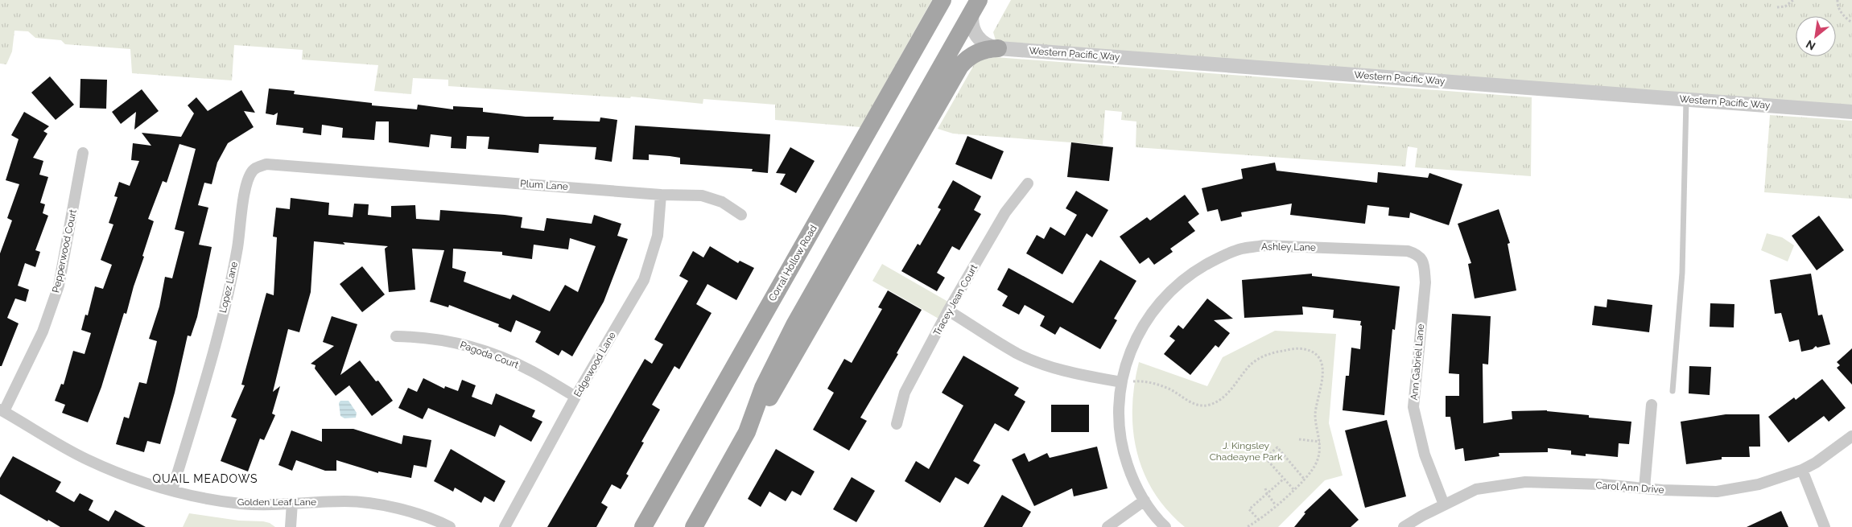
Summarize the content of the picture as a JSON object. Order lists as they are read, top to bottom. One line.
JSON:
{"streets":{"main road":["Corral Hollow Road"],"street":["Western Pacific Way","Plum Lane","Ashley Lane","Pepperwood Court","Lopez Lane","Tracey Jean Court","Pagoda Court","Ann Gabriel Lane","Edgewood Lane","Carol Ann Drive","Golden Leaf Lane"]},"crossings":[["Plum Lane","Lopez Lane"],["Plum Lane","Edgewood Lane"],["Ashley Lane","Ann Gabriel Lane"],["Pepperwood Court","Golden Leaf Lane"],["Lopez Lane","Golden Leaf Lane"],["Pagoda Court","Edgewood Lane"],["Ann Gabriel Lane","Carol Ann Drive"]],"districts":["QUAIL MEADOWS"],"parks":["J. Kingsley Chadeayne Park"],"north":"bottom left"}
